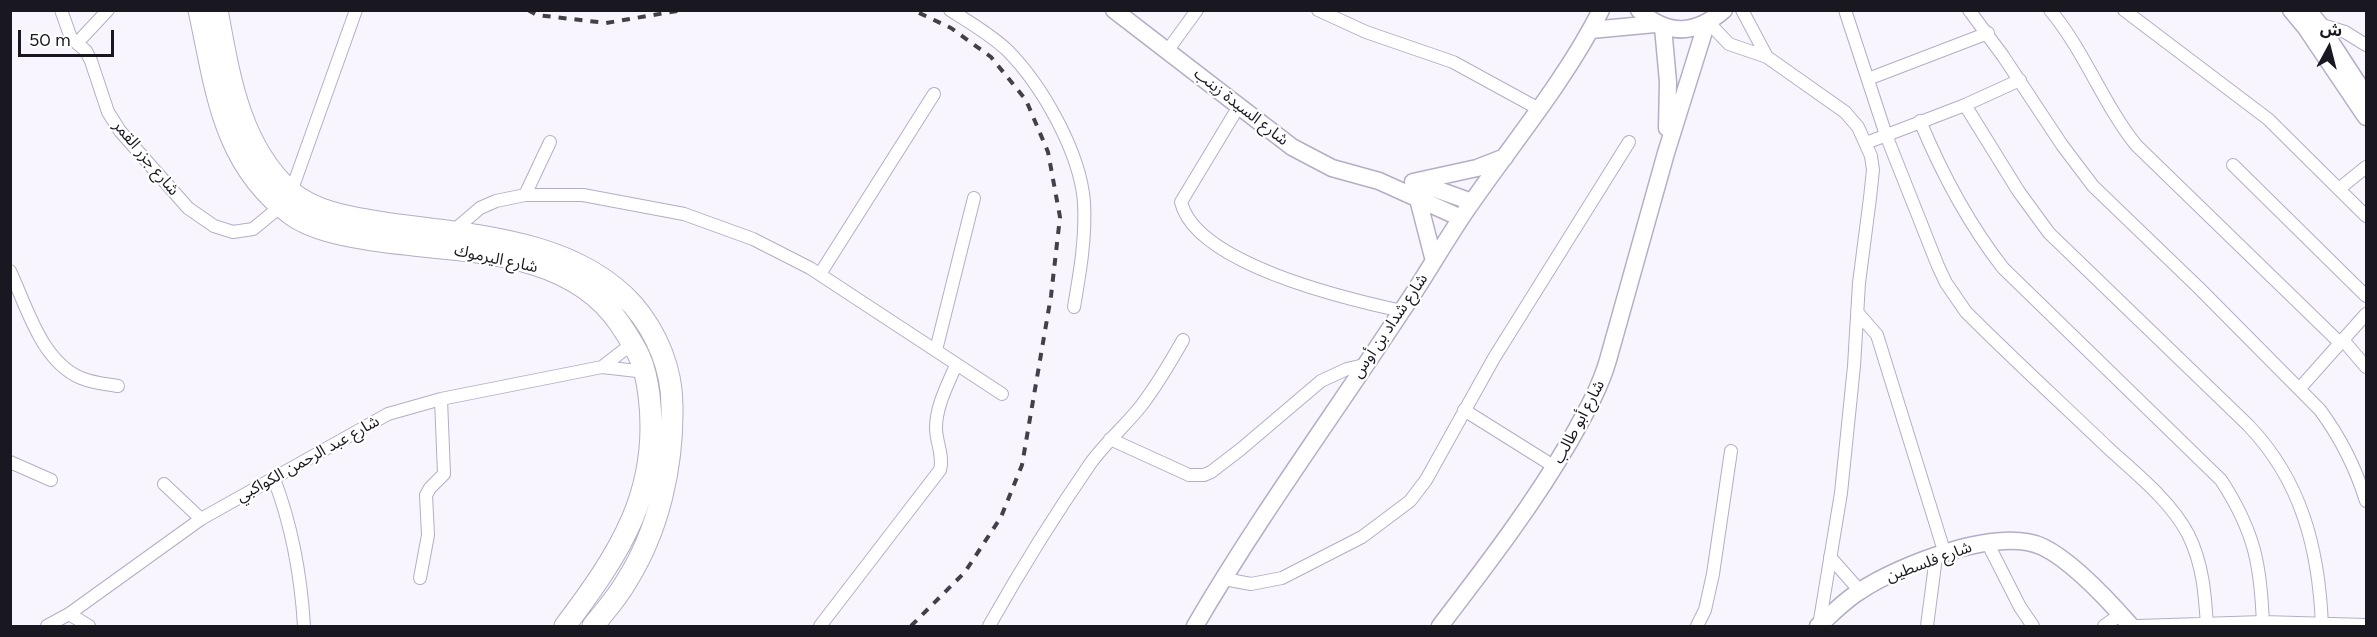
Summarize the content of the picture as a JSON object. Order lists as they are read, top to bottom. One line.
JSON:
{"streets":{"highway":["شارع اليرموك"],"street":["شارع السيدة زينب","شارع جزر القمر","شارع شداد بن أوس","شارع أبو طالب","شارع عبد الرحمن الكواكبي","شارع فلسطين"]},"crossings":[["شارع السيدة زينب","شارع شداد بن أوس"],["شارع جزر القمر","شارع اليرموك"],["شارع اليرموك","شارع عبد الرحمن الكواكبي"]],"scale_bar":"50 m","north":"top"}
